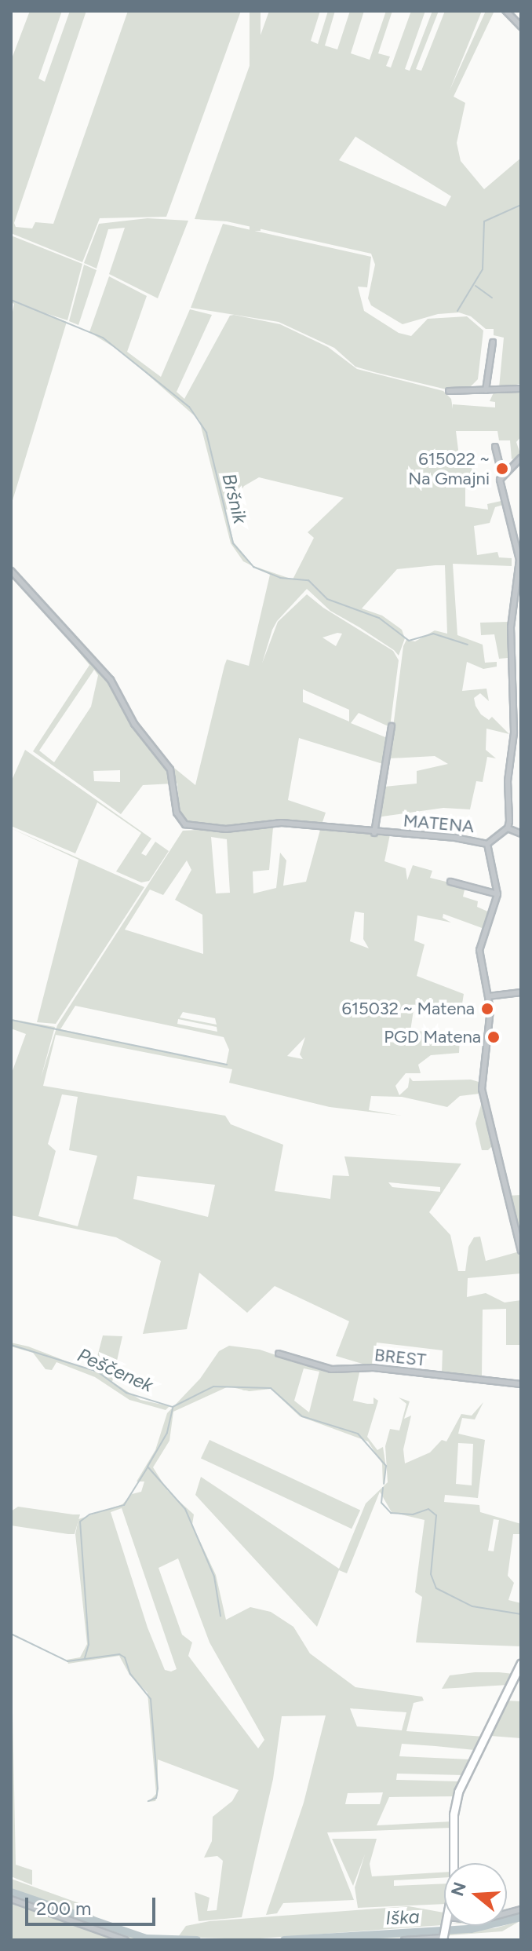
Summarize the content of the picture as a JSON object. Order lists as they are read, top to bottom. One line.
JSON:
{"streets":{"street":["MATENA","BREST"]},"water":["Bršnik","Peščenek","Iška"],"places":["615022 ~ Na Gmajni","615032 ~ Matena","PGD Matena"],"scale_bar":"200 m","north":"left"}
